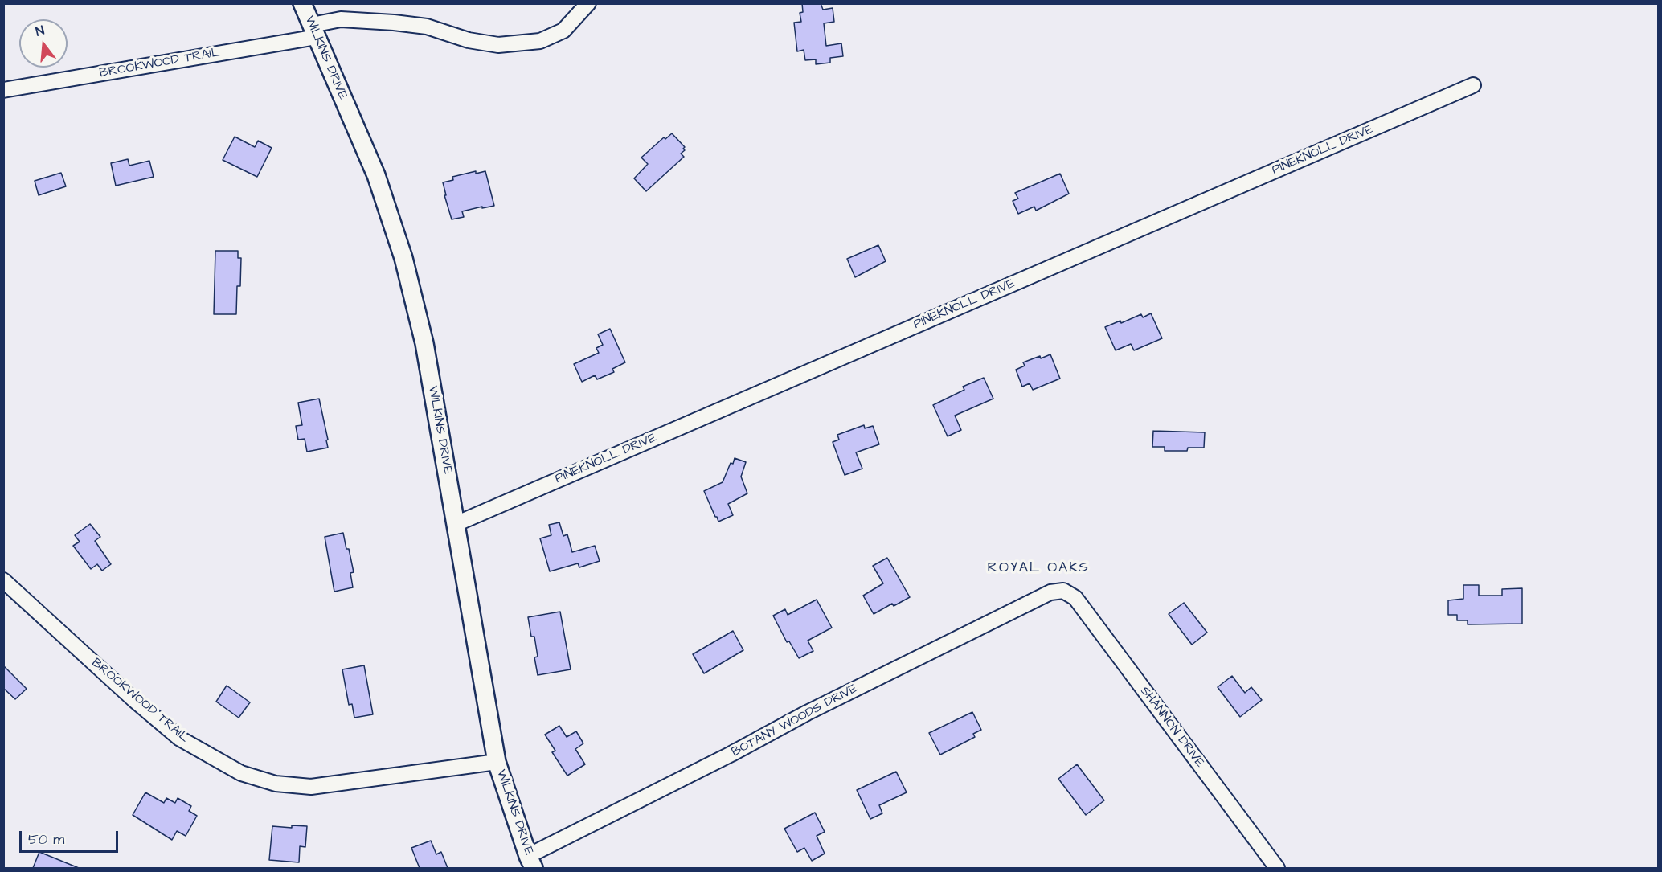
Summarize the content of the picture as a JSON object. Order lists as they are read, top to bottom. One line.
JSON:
{"streets":{"street":["WILKINS DRIVE","BROOKWOOD TRAIL","PINEKNOLL DRIVE","BOTANY WOODS DRIVE","SHANNON DRIVE"]},"crossings":[["WILKINS DRIVE","BROOKWOOD TRAIL"],["WILKINS DRIVE","PINEKNOLL DRIVE"],["WILKINS DRIVE","BOTANY WOODS DRIVE"],["BOTANY WOODS DRIVE","SHANNON DRIVE"]],"districts":["ROYAL OAKS"],"scale_bar":"50 m","north":"top"}
